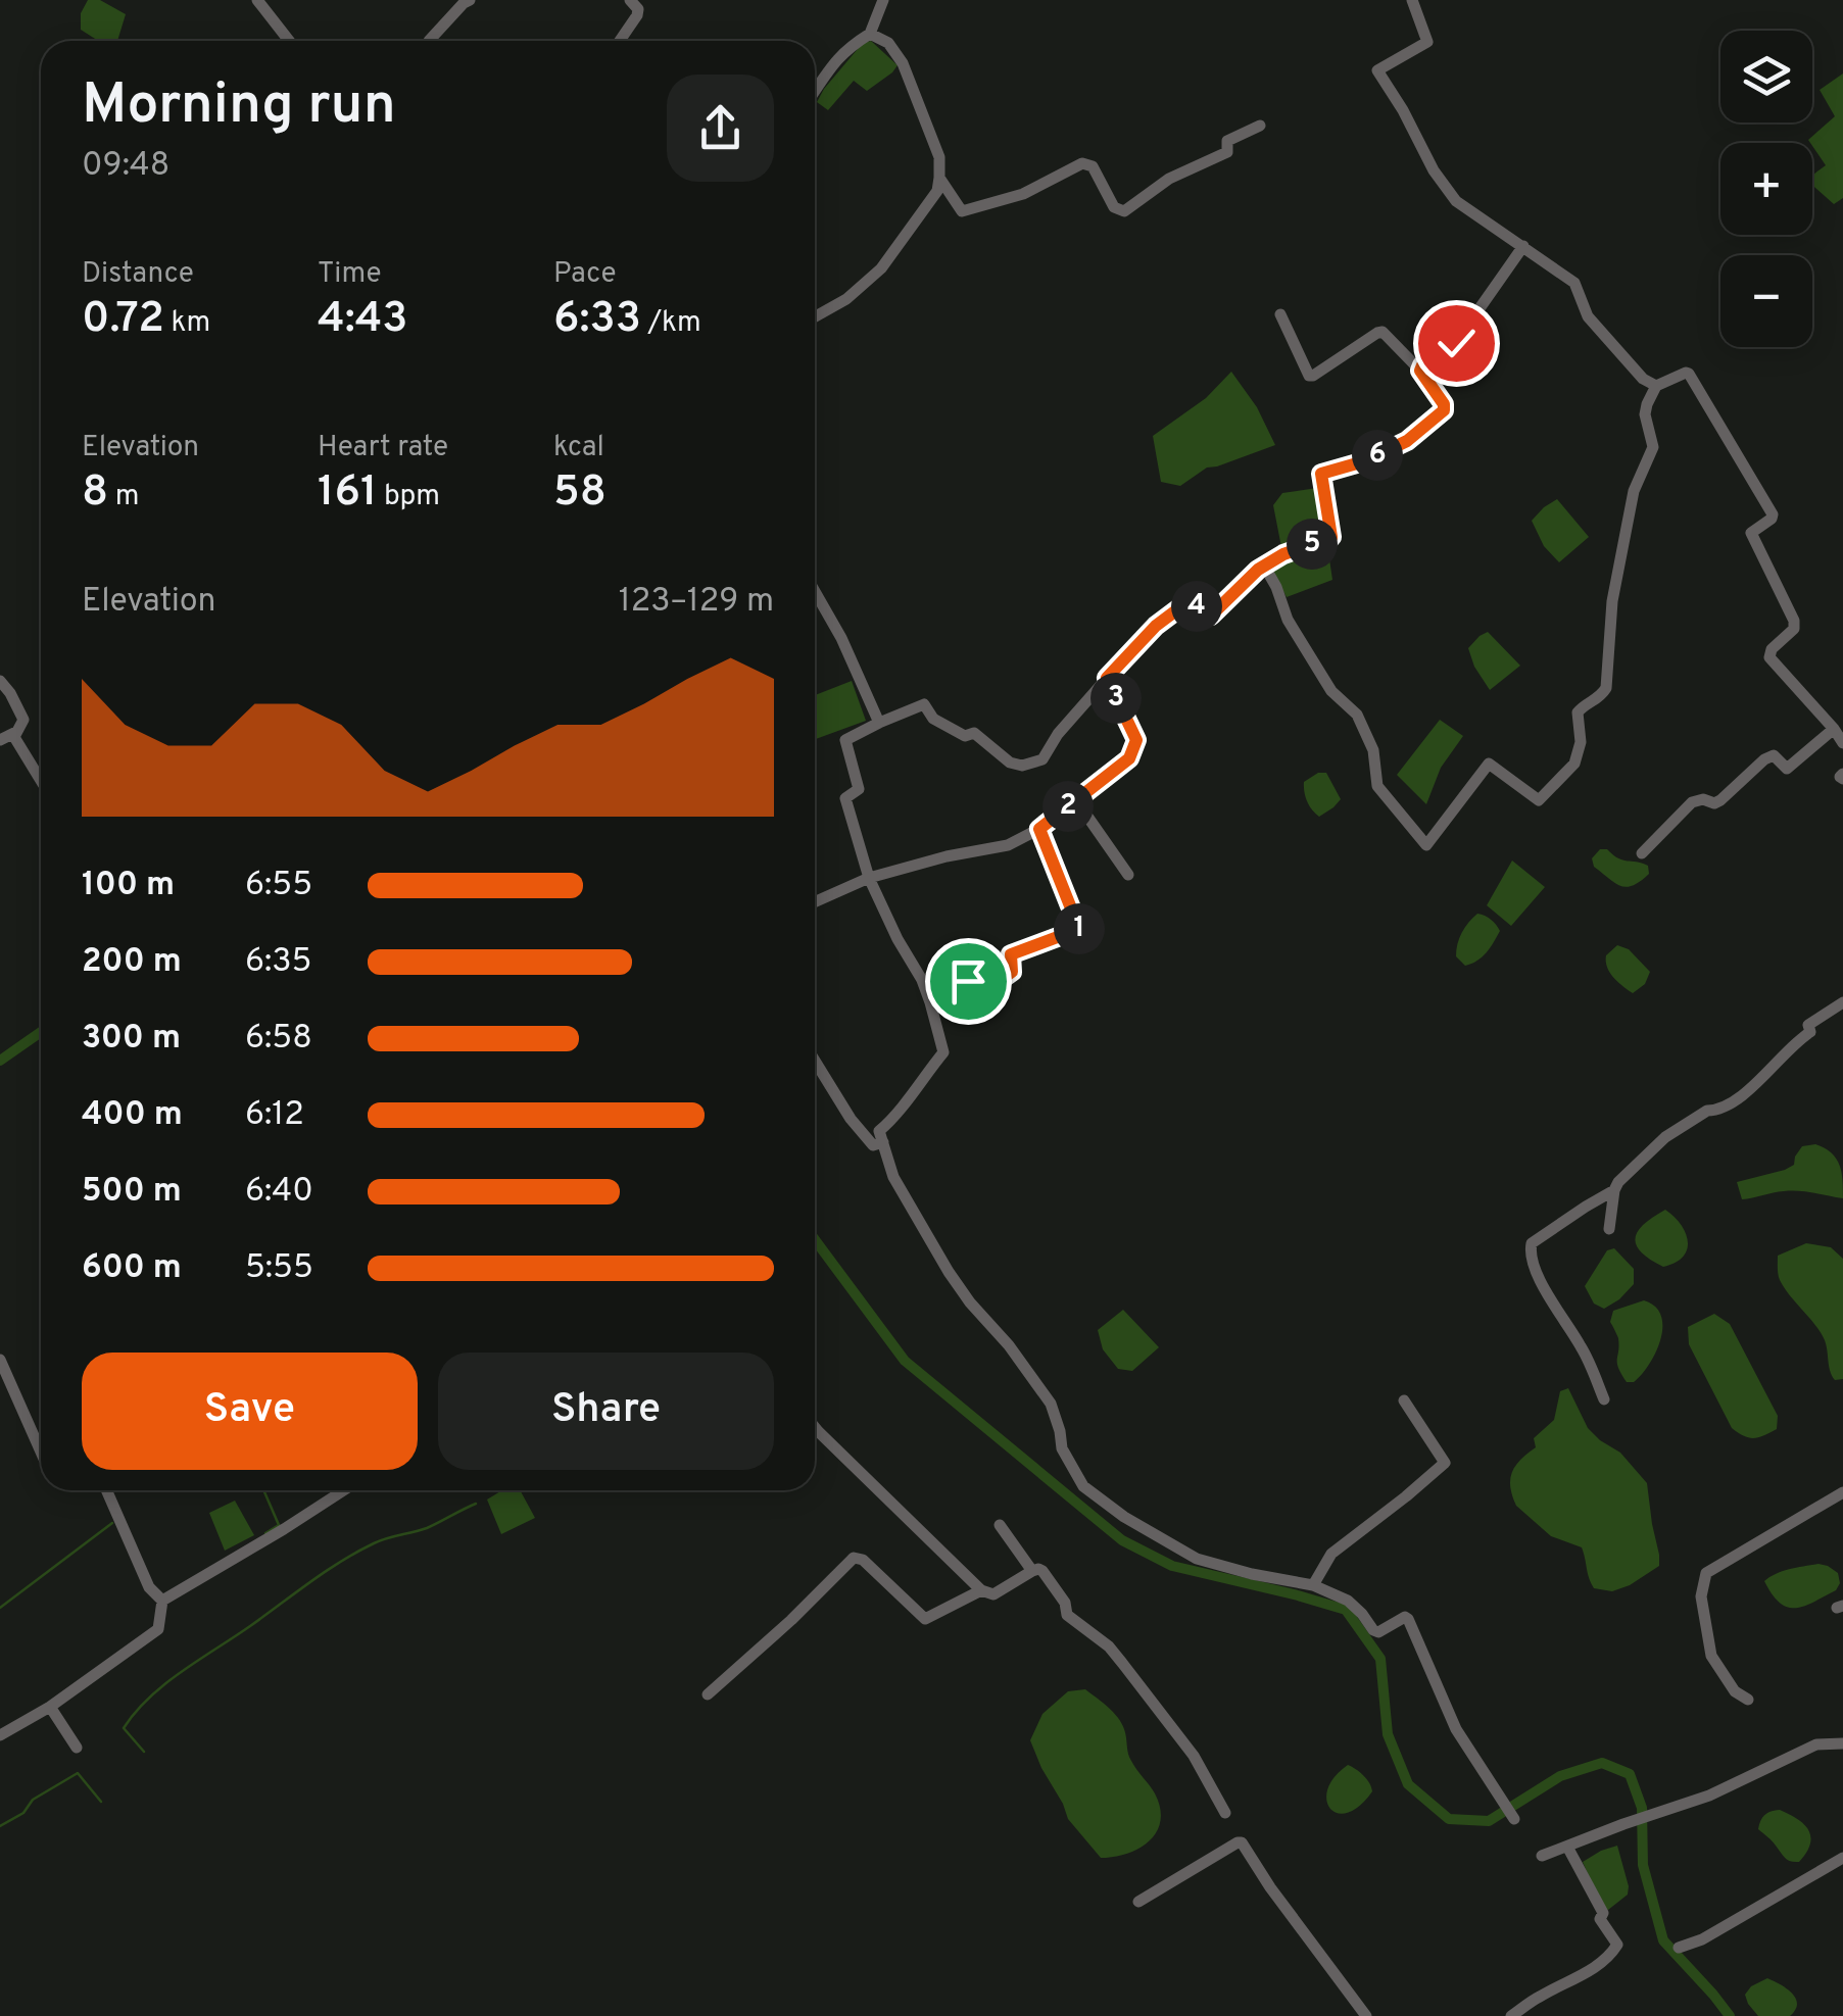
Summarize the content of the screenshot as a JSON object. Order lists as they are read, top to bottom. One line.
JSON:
{"page":{"map_buttons":["+","−"],"heading":["Morning run","09:48"],"stats":[["Distance","0.72 km"],["Time","4:43"],["Pace","6:33 /km"],["Elevation","8 m"],["Heart rate","161 bpm"],["kcal","58"]],"pins":["6","5","4","3","2","1"],"chart":["Elevation","123–129 m"],"list":[{"name":"100 m","note":"6:55"},{"name":"200 m","note":"6:35"},{"name":"300 m","note":"6:58"},{"name":"400 m","note":"6:12"},{"name":"500 m","note":"6:40"},{"name":"600 m","note":"5:55"}],"buttons":["Save","Share"]}}
